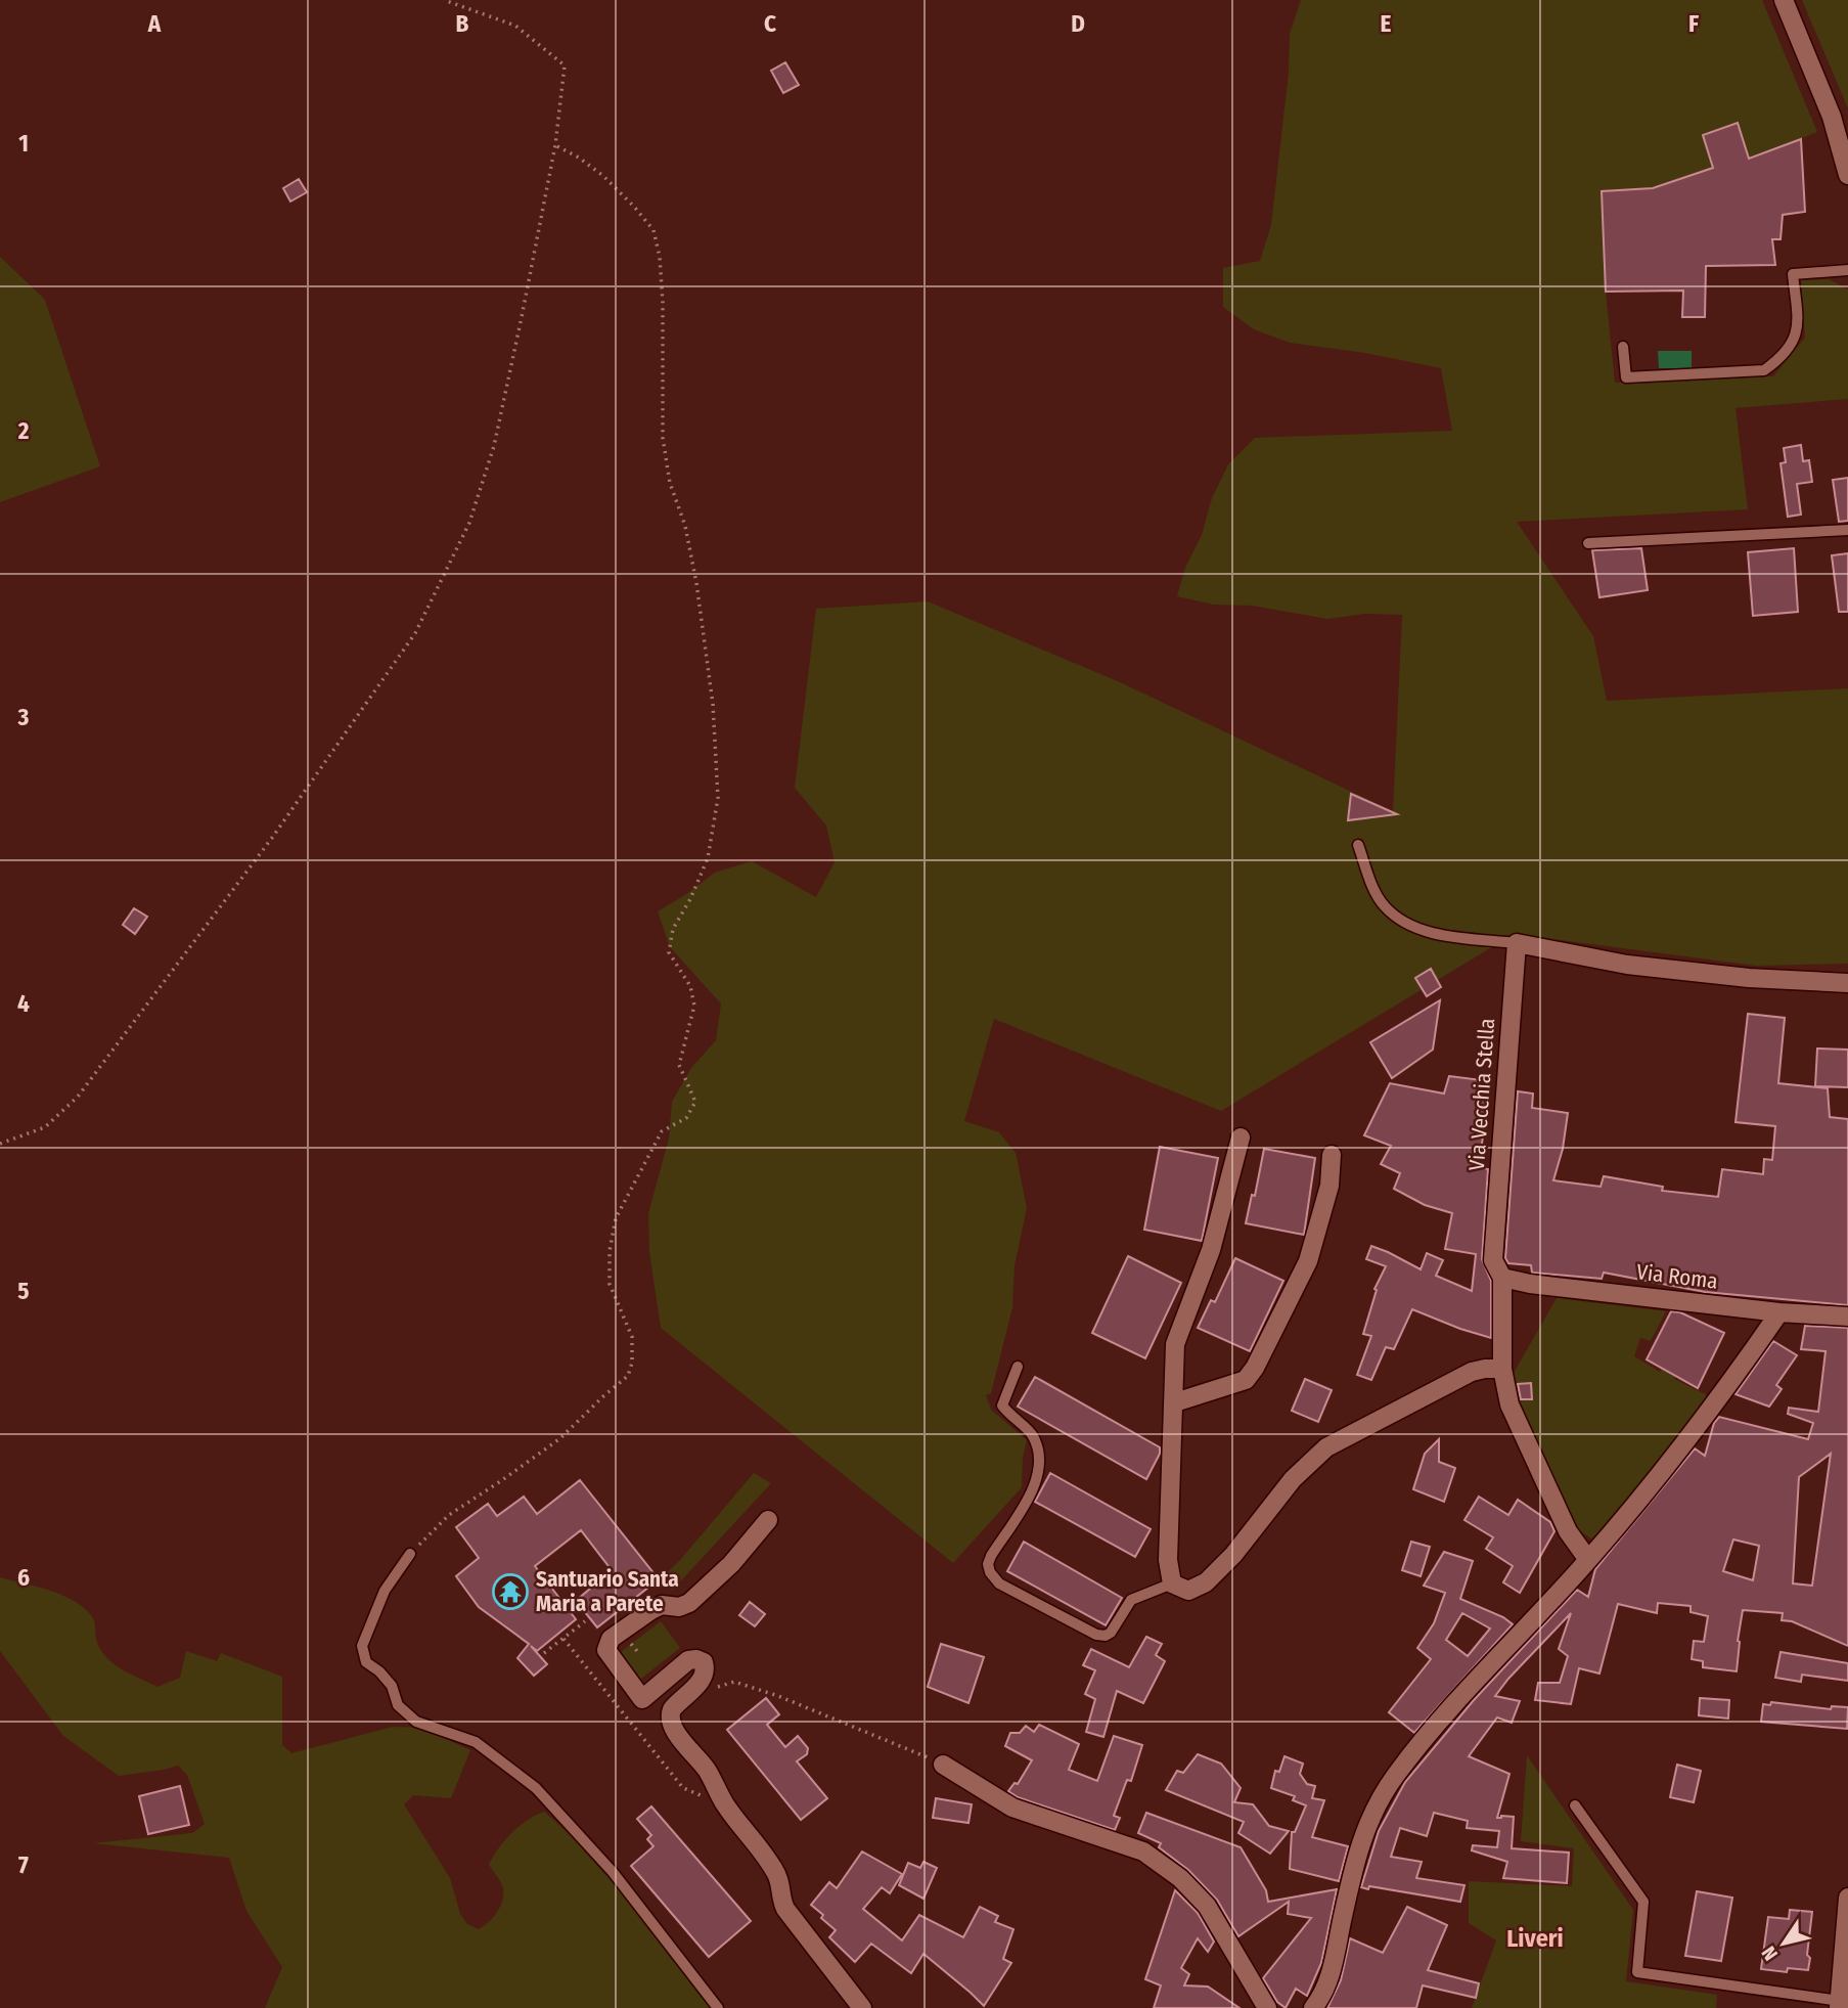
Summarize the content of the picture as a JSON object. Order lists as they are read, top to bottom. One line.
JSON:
{"streets":{"street":["Via Vecchia Stella","Via Roma"]},"crossings":[["Via Vecchia Stella","Via Roma"]],"districts":["Liveri"],"places":{"temple":["Santuario Santa Maria a Parete"]},"north":"bottom left","grid":{"columns":["A","B","C","D","E","F"],"rows":["1","2","3","4","5","6","7"]}}
